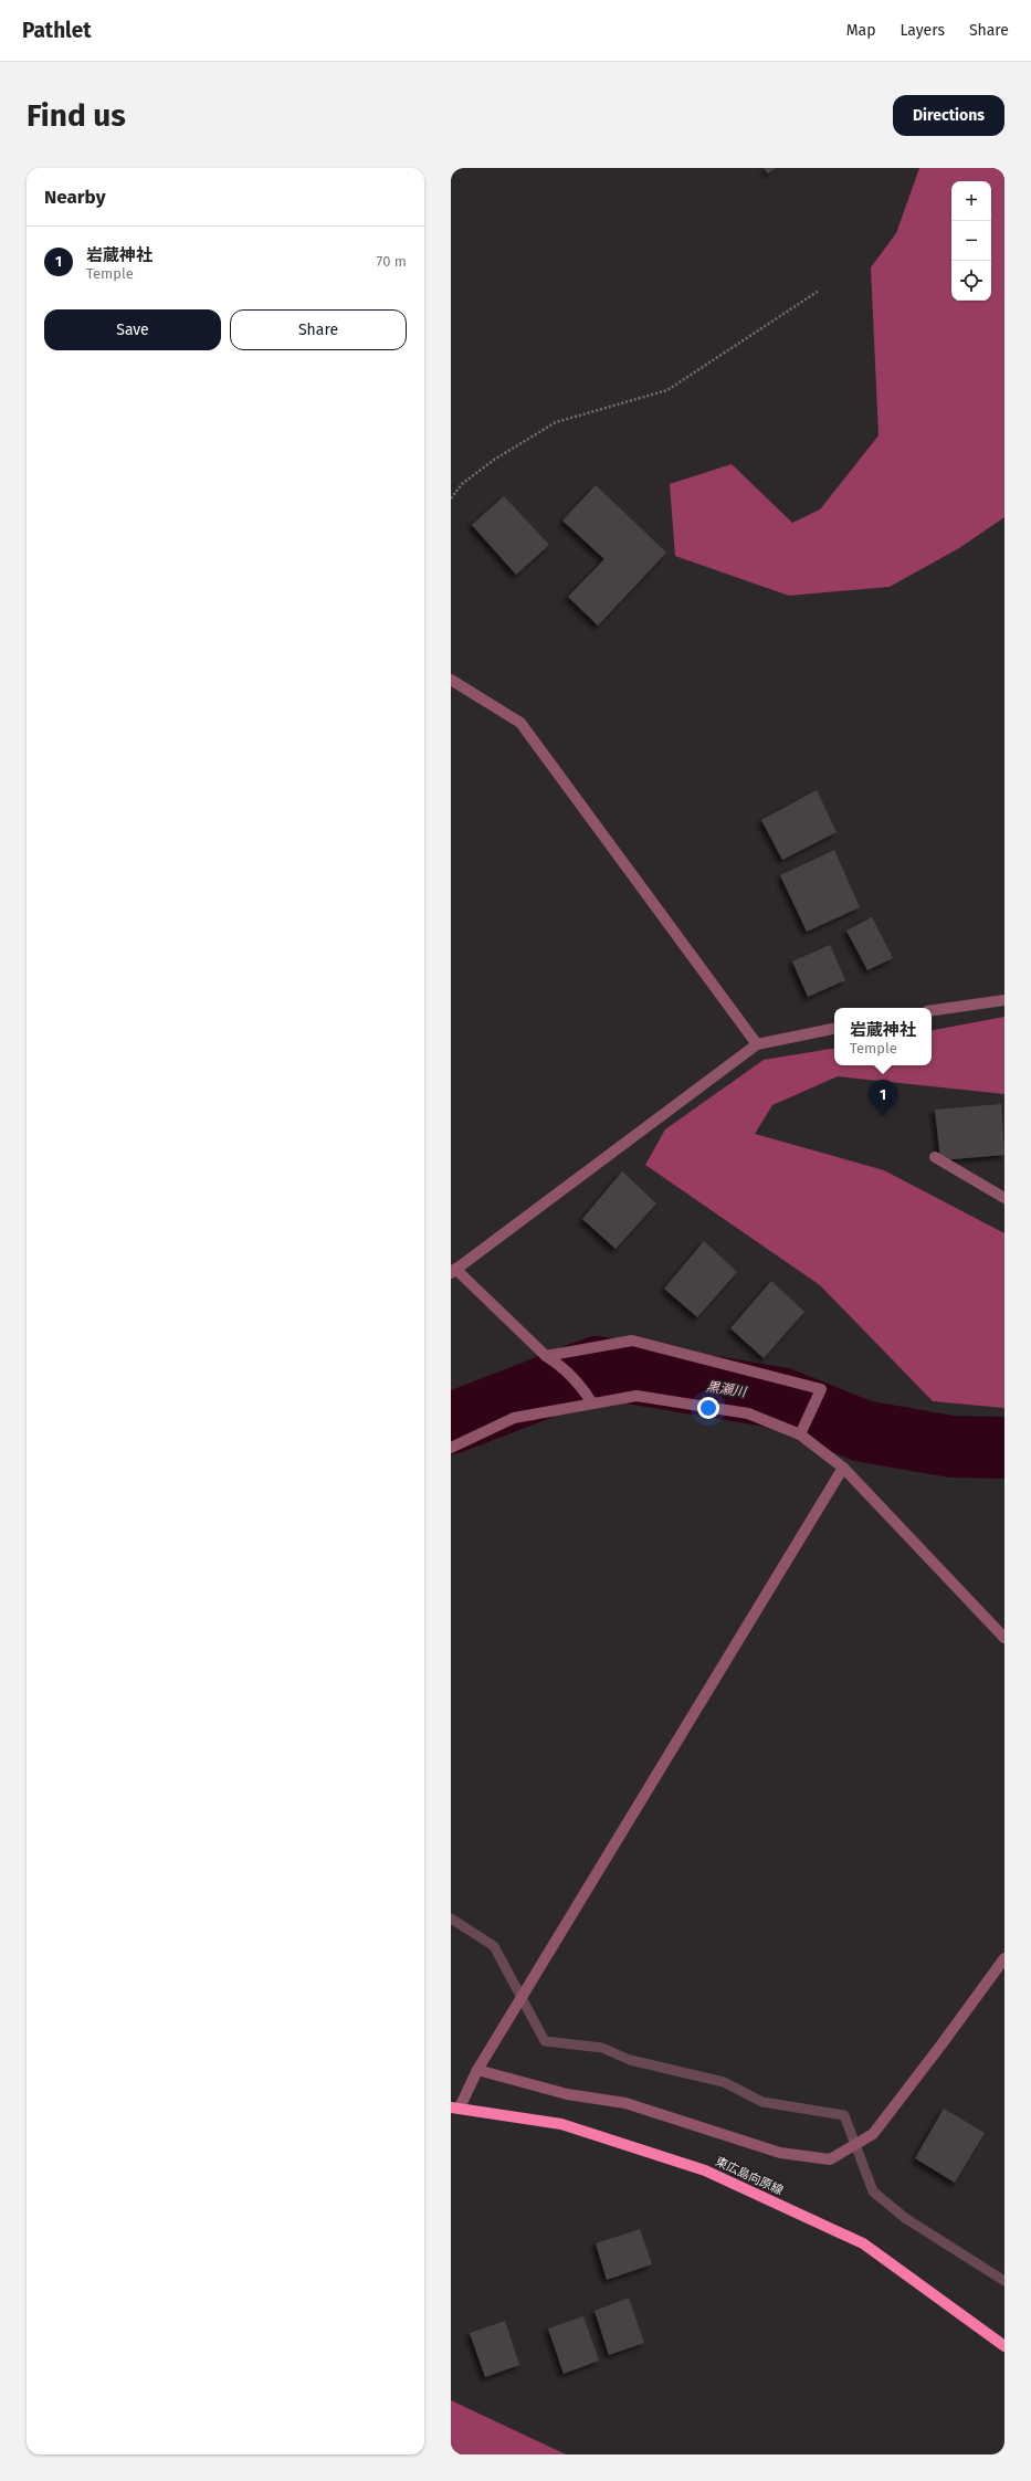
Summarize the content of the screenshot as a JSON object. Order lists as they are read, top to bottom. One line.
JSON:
{"streets":{"main road":["東広島向原線"]},"water":["黒瀬川"],"page":{"header":"Pathlet","nav":["Map","Layers","Share"],"buttons":["Directions",["Save","Share"]],"title":"Find us","heading":"Nearby","map_buttons":["+","−"],"list":[{"mark":"1","name":"岩蔵神社","note":"Temple","value":"70 m"}],"popup":["岩蔵神社","Temple"],"pins":"1"}}
